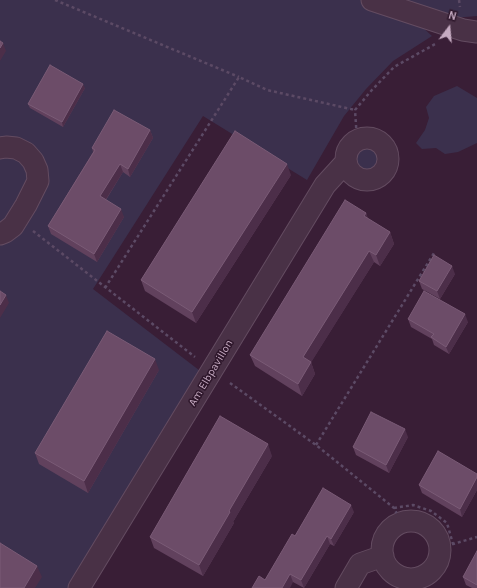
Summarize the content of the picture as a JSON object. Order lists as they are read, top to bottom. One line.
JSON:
{"streets":{"street":["Am Elbpavillon"]},"north":"top"}
